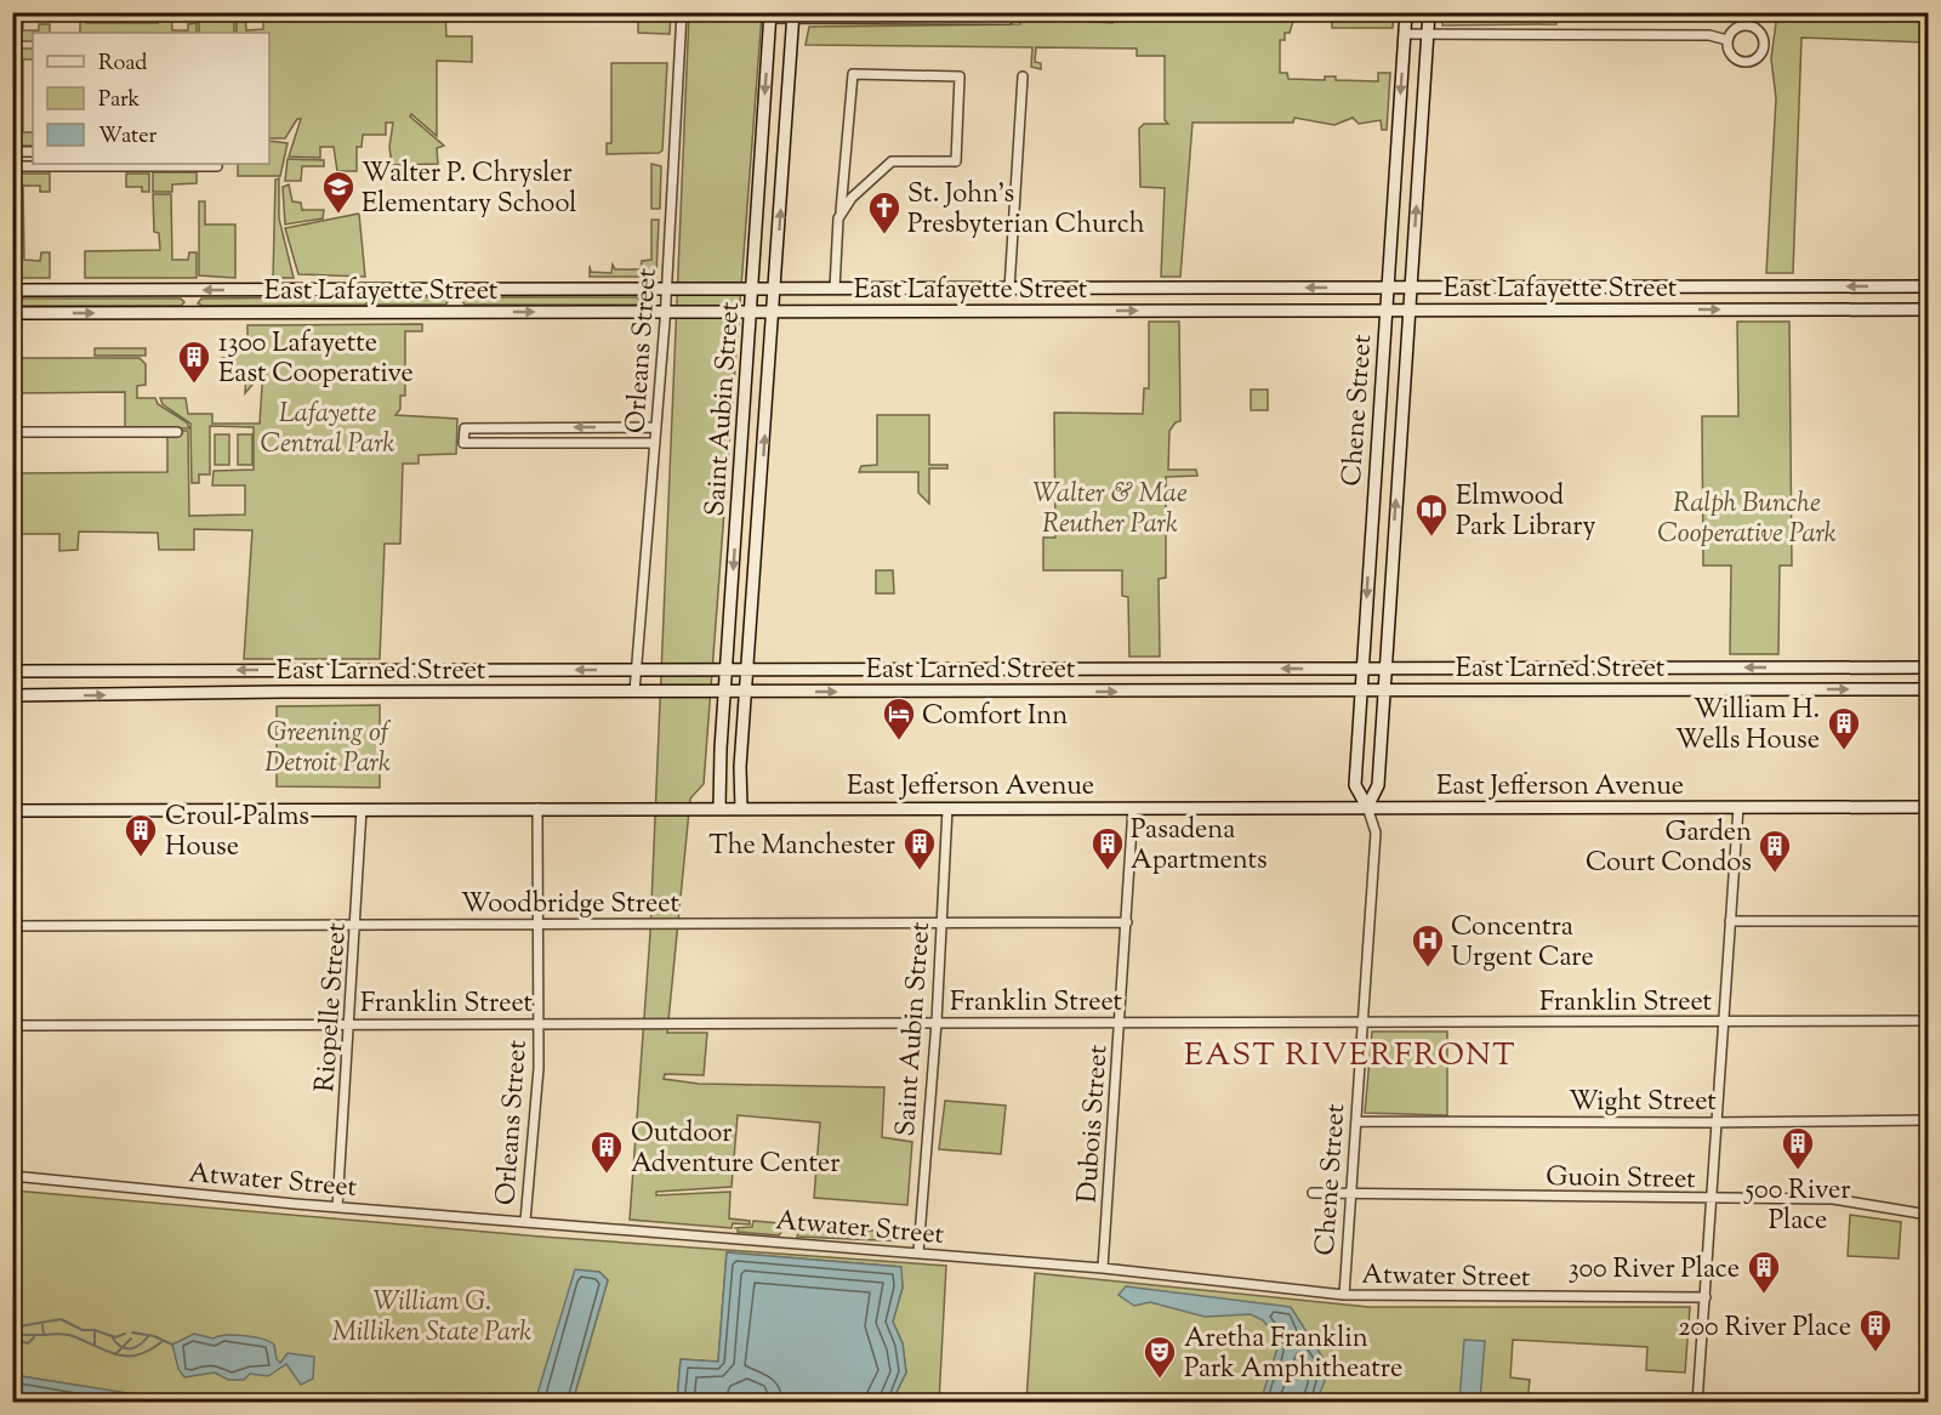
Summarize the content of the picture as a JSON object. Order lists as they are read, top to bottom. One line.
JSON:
{"streets":{"street":["East Lafayette Street","Orleans Street","Saint Aubin Street","Chene Street","East Larned Street","East Jefferson Avenue","Woodbridge Street","Franklin Street","Riopelle Street","Wight Street","Dubois Street","Guoin Street","Atwater Street"]},"crossings":[["East Lafayette Street","Orleans Street"],["East Lafayette Street","Saint Aubin Street"],["East Lafayette Street","Chene Street"],["Orleans Street","East Larned Street"],["Orleans Street","East Jefferson Avenue"],["Orleans Street","Woodbridge Street"],["Orleans Street","Franklin Street"],["Orleans Street","Atwater Street"],["Saint Aubin Street","East Larned Street"],["Saint Aubin Street","East Jefferson Avenue"],["Saint Aubin Street","Woodbridge Street"],["Saint Aubin Street","Franklin Street"],["Saint Aubin Street","Atwater Street"],["Chene Street","East Larned Street"],["Chene Street","East Jefferson Avenue"],["Chene Street","Franklin Street"],["Chene Street","Wight Street"],["Chene Street","Guoin Street"],["Chene Street","Atwater Street"],["East Jefferson Avenue","Riopelle Street"],["East Jefferson Avenue","Dubois Street"],["Woodbridge Street","Riopelle Street"],["Woodbridge Street","Dubois Street"],["Franklin Street","Riopelle Street"],["Franklin Street","Dubois Street"],["Riopelle Street","Atwater Street"],["Dubois Street","Atwater Street"]],"districts":["EAST RIVERFRONT"],"parks":["Lafayette Central Park","Walter & Mae Reuther Park","Ralph Bunche Cooperative Park","Greening of Detroit Park","William G. Milliken State Park"],"places":{"school or university":["Walter P. Chrysler Elementary School"],"church":["St. John's Presbyterian Church"],"building":["1300 Lafayette East Cooperative","William H. Wells House","Croul-Palms House","The Manchester","Pasadena Apartments","Garden Court Condos","500 River Place","Outdoor Adventure Center","300 River Place","200 River Place"],"library":["Elmwood Park Library"],"hotel":["Comfort Inn"],"hospital":["Concentra Urgent Care"],"theatre":["Aretha Franklin Park Amphitheatre"]},"legend":["Road","Park","Water"]}
